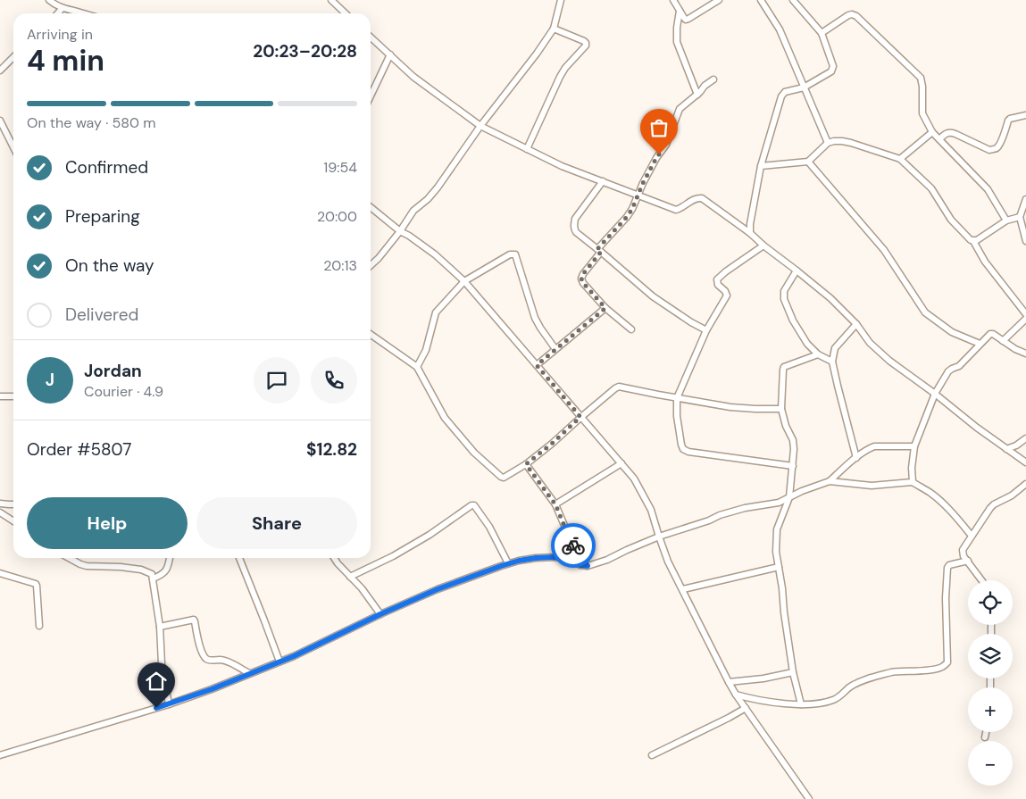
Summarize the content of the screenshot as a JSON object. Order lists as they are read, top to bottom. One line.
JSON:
{"page":{"heading":["4 min","Arriving in","20:23–20:28"],"panel":["Jordan","Courier · 4.9","Order #5807","$12.82"],"bar":"On the way · 580 m","list":[["Confirmed","19:54"],["Preparing","20:00"],["On the way","20:13"],"Delivered"],"round":"J","buttons":["Help","Share"],"map_buttons":["+","−"]}}
